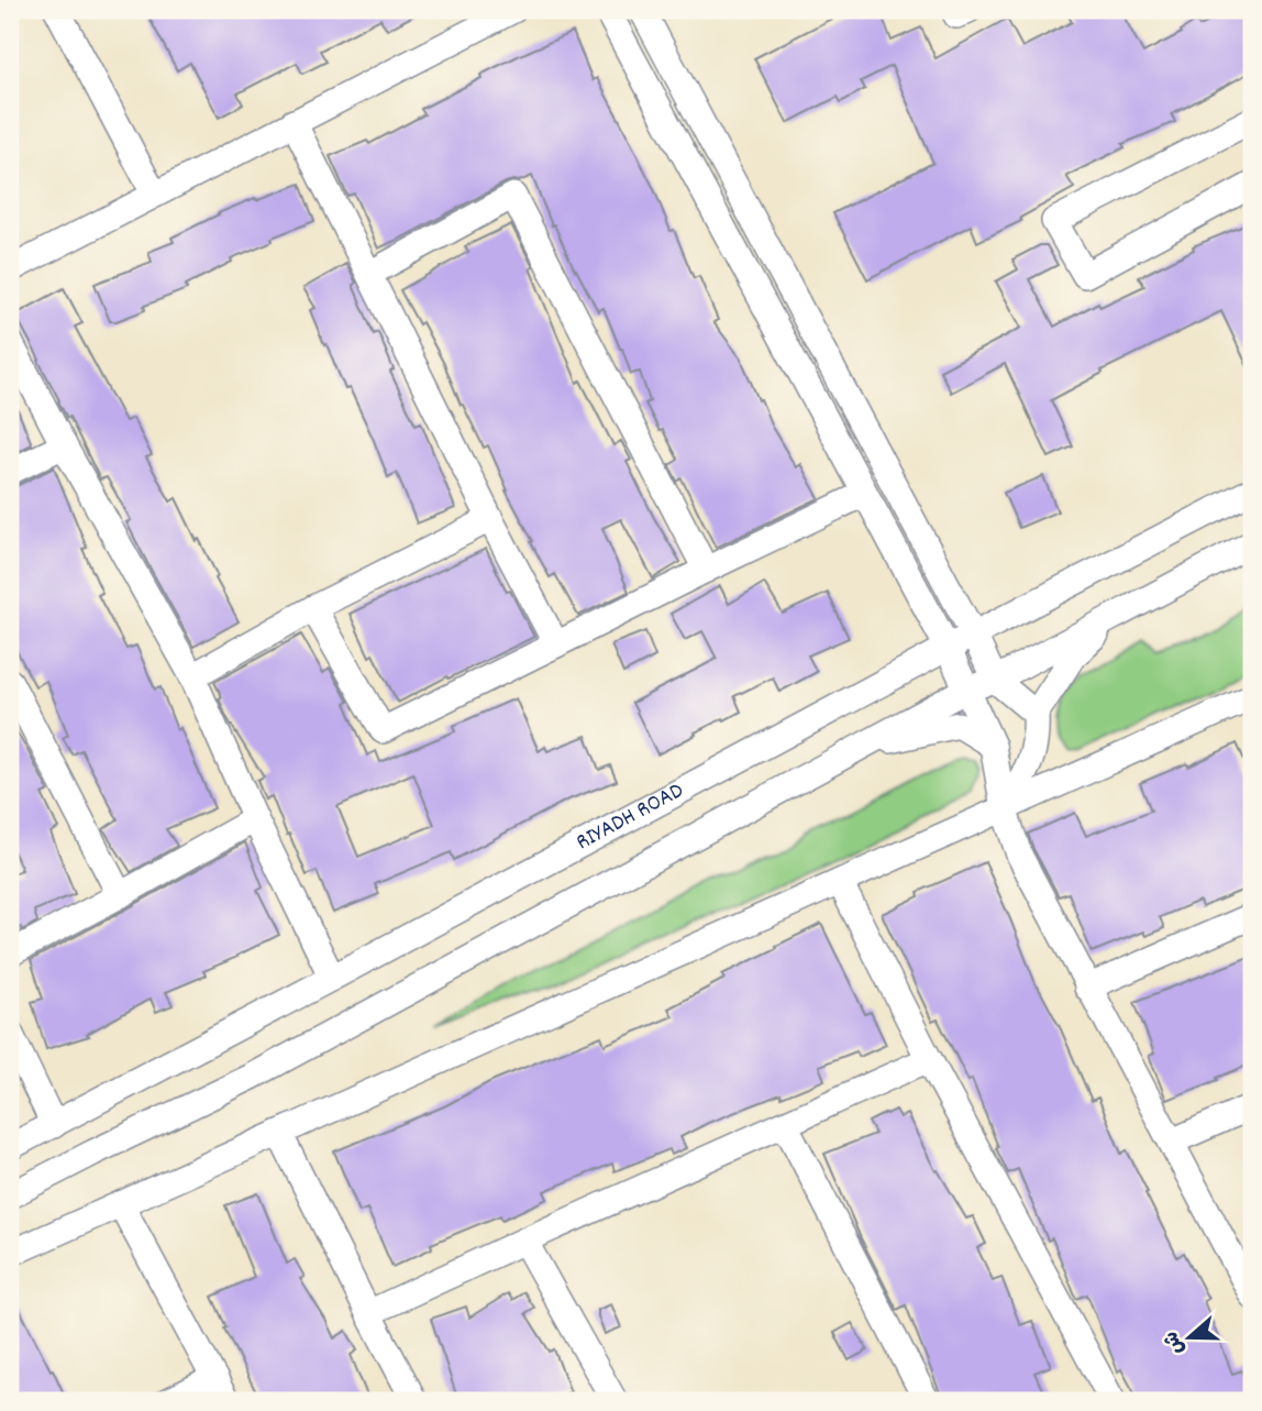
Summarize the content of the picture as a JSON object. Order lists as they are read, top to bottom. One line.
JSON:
{"streets":{"street":["RIYADH ROAD"]},"north":"left"}
